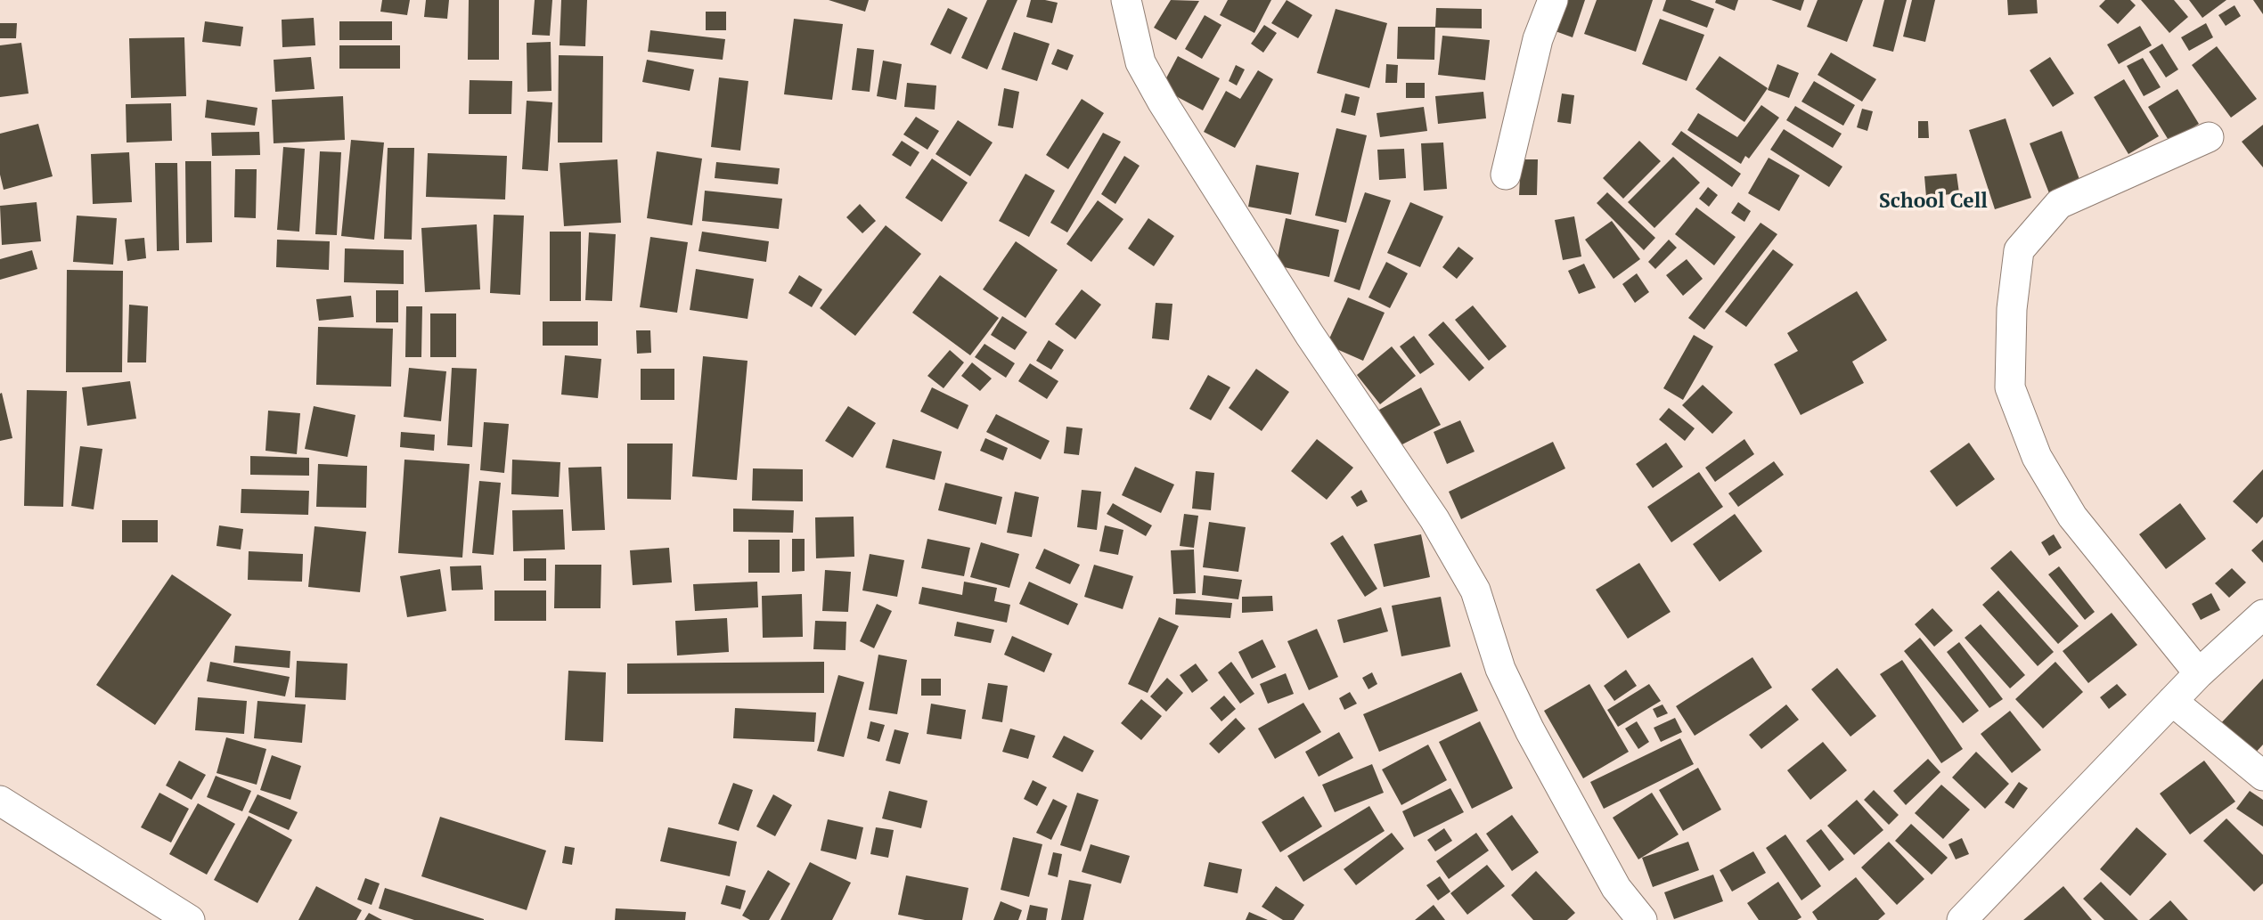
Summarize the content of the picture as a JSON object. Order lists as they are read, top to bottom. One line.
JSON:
{"districts":["School Cell"]}
